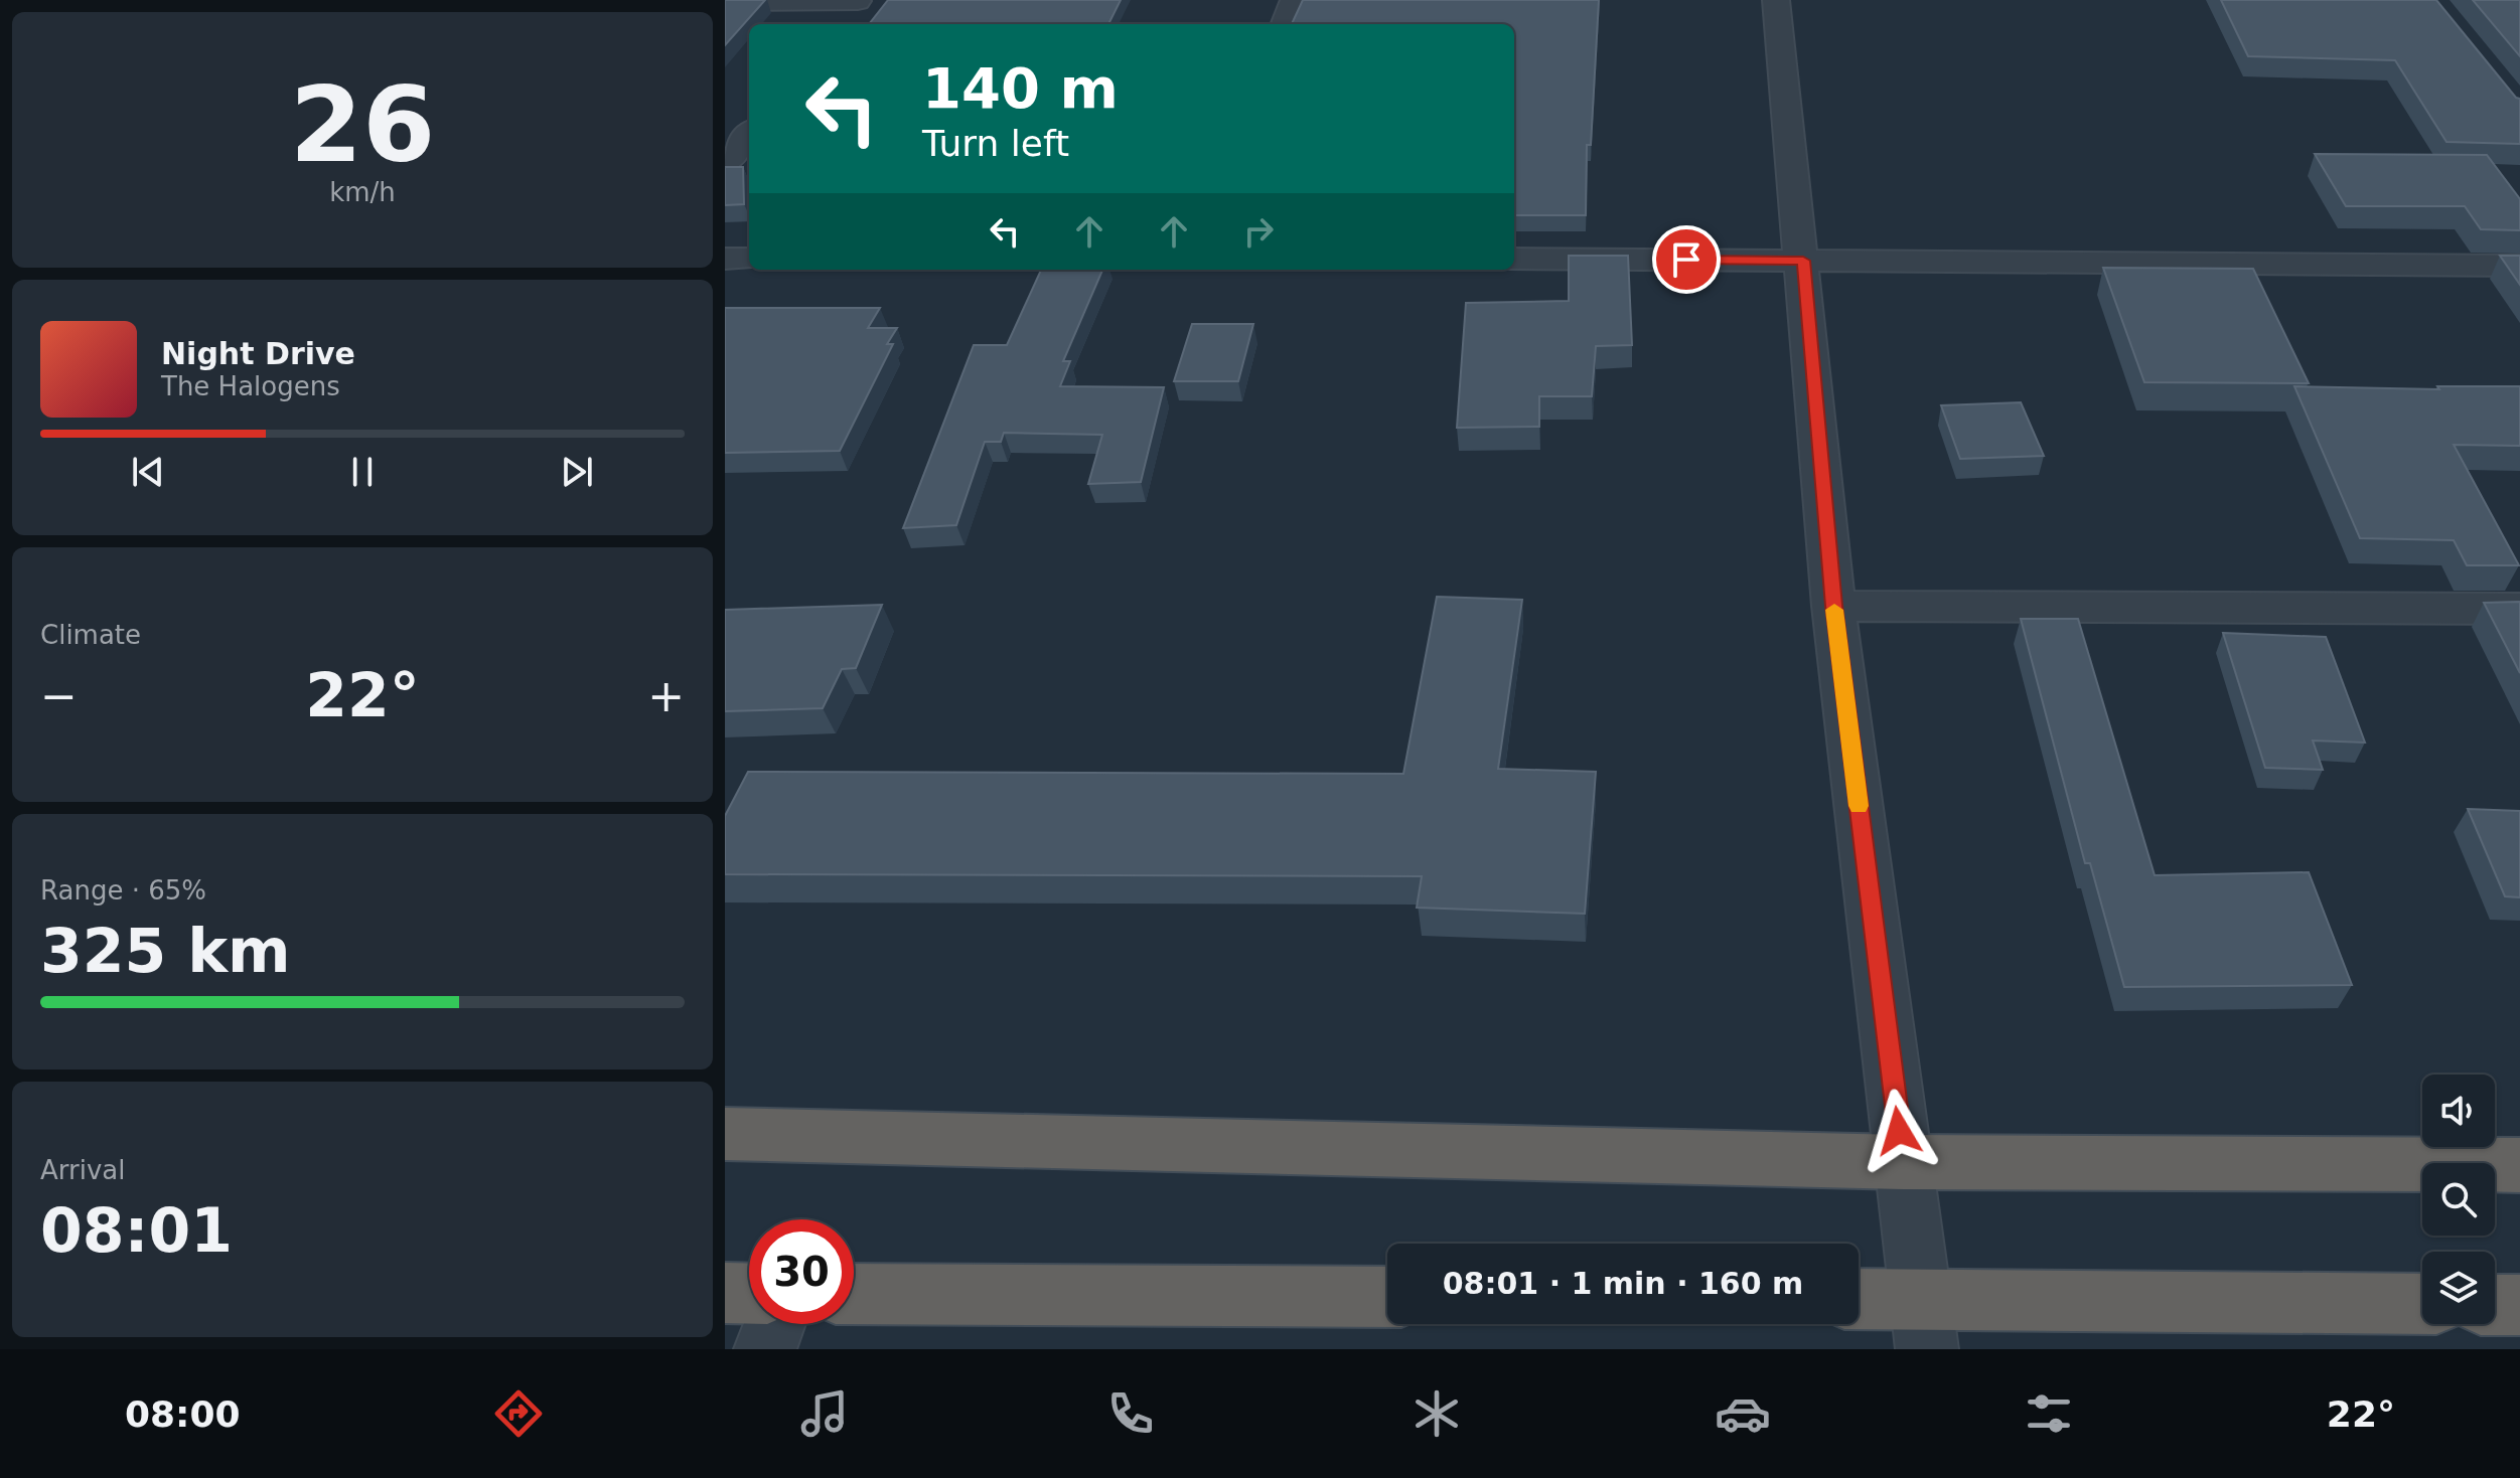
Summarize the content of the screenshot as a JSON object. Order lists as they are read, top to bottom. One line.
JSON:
{"page":{"tile":[["26","km/h"],"Climate",["Range · 65%","325 km"],["Arrival","08:01"]],"turn":["140 m","Turn left"],"song":["Night Drive","The Halogens"],"heat":["−","22°","+"],"limit":"30","trip":"08:01 · 1 min · 160 m","tabs":["08:00","22°"]}}
